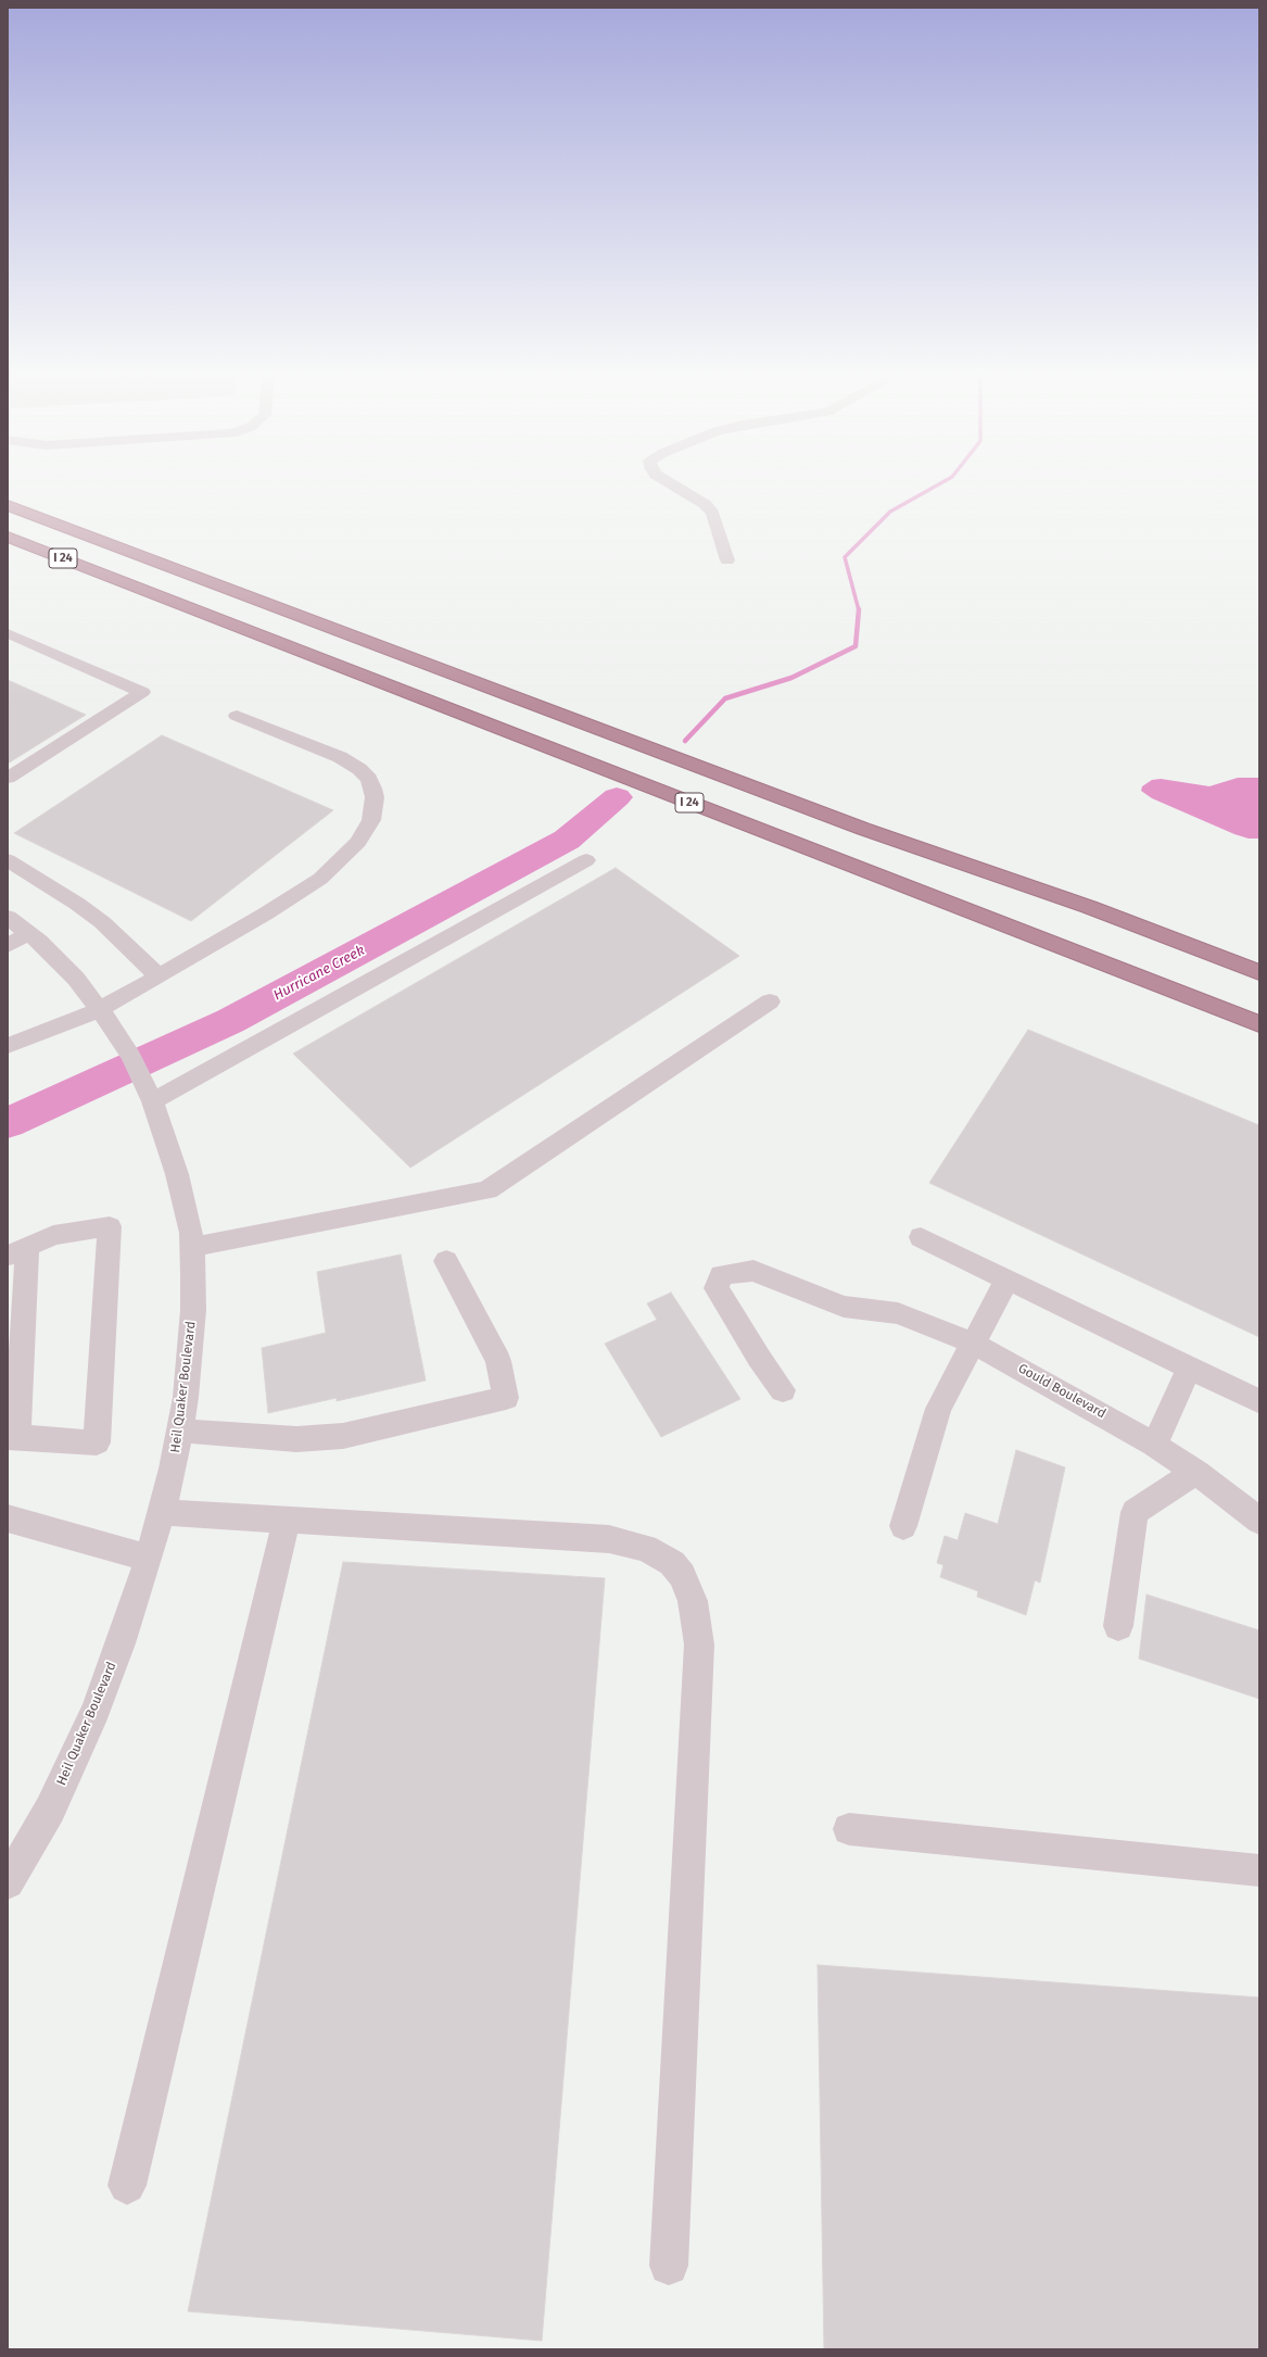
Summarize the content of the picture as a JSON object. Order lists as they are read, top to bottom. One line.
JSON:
{"streets":{"highway":["I 24"],"street":["Heil Quaker Boulevard","Gould Boulevard"]},"water":["Hurricane Creek"]}
